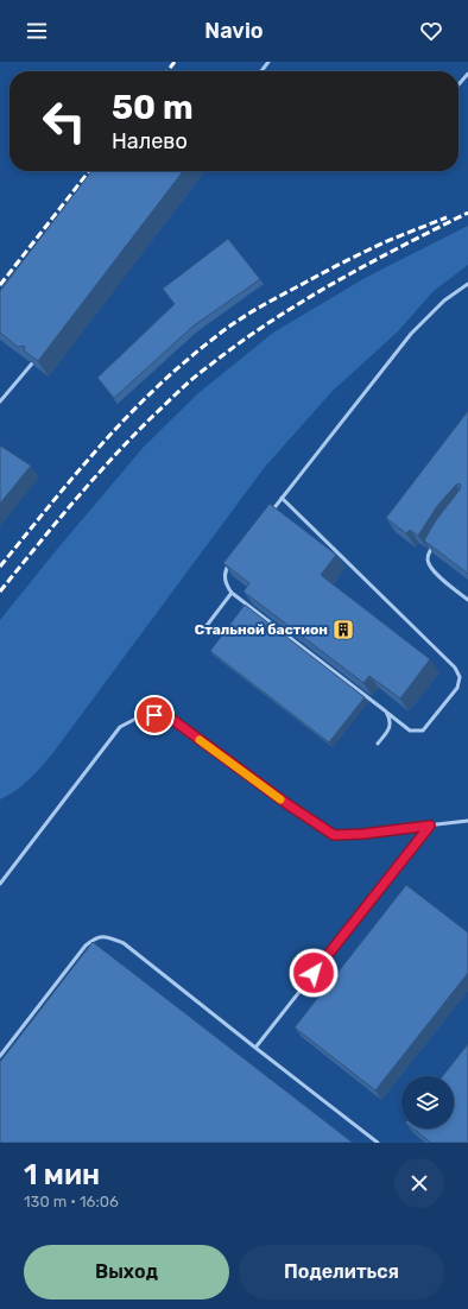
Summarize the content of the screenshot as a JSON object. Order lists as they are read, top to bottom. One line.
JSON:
{"places":{"building":["Стальной бастион"]},"page":{"header":"Navio","turn":["50 m","Налево"],"heading":["1 мин","130 m · 16:06"],"buttons":["Выход","Поделиться"]}}
